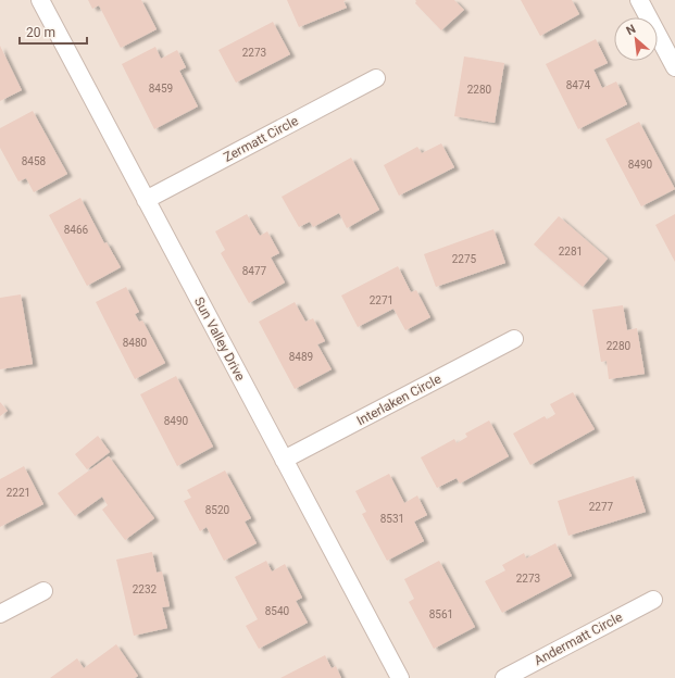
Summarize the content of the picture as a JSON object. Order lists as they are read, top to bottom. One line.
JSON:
{"streets":{"street":["Zermatt Circle","Sun Valley Drive","Interlaken Circle","Andermatt Circle"]},"crossings":[["Zermatt Circle","Sun Valley Drive"],["Sun Valley Drive","Interlaken Circle"]],"house_numbers":["2273","8474","8459","2280","8458","8490","8466","2281","2275","8477","2271","8480","2280","8489","8490","2221","2277","8520","8531","2273","2232","8540","8561"],"scale_bar":"20 m","north":"top left"}
